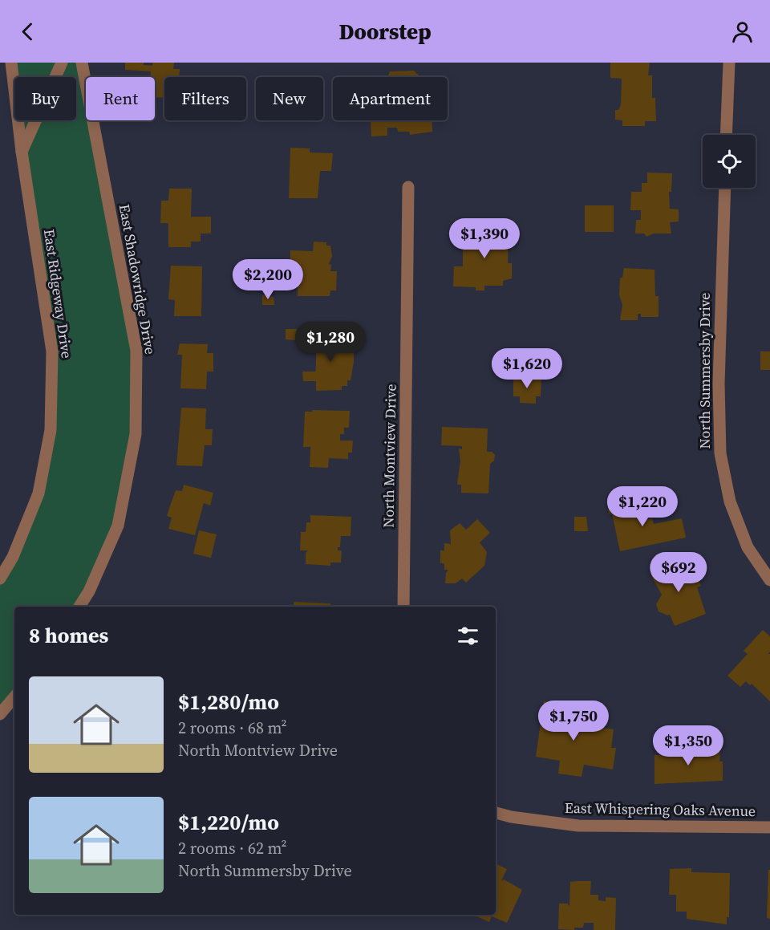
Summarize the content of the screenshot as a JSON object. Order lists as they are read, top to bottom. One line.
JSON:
{"streets":{"street":["East Shadowridge Drive","East Ridgeway Drive","North Summersby Drive","North Montview Drive","East Whispering Oaks Avenue"]},"page":{"header":"Doorstep","chip":["Buy","Rent","Filters","New","Apartment"],"price":["$1,390","$2,200","$1,280","$1,620","$1,220","$692","$1,750","$1,350"],"heading":"8 homes","list":[{"name":"$1,280/mo","note":"2 rooms · 68 m² · North Montview Drive"},{"name":"$1,220/mo","note":"2 rooms · 62 m² · North Summersby Drive"}]}}
